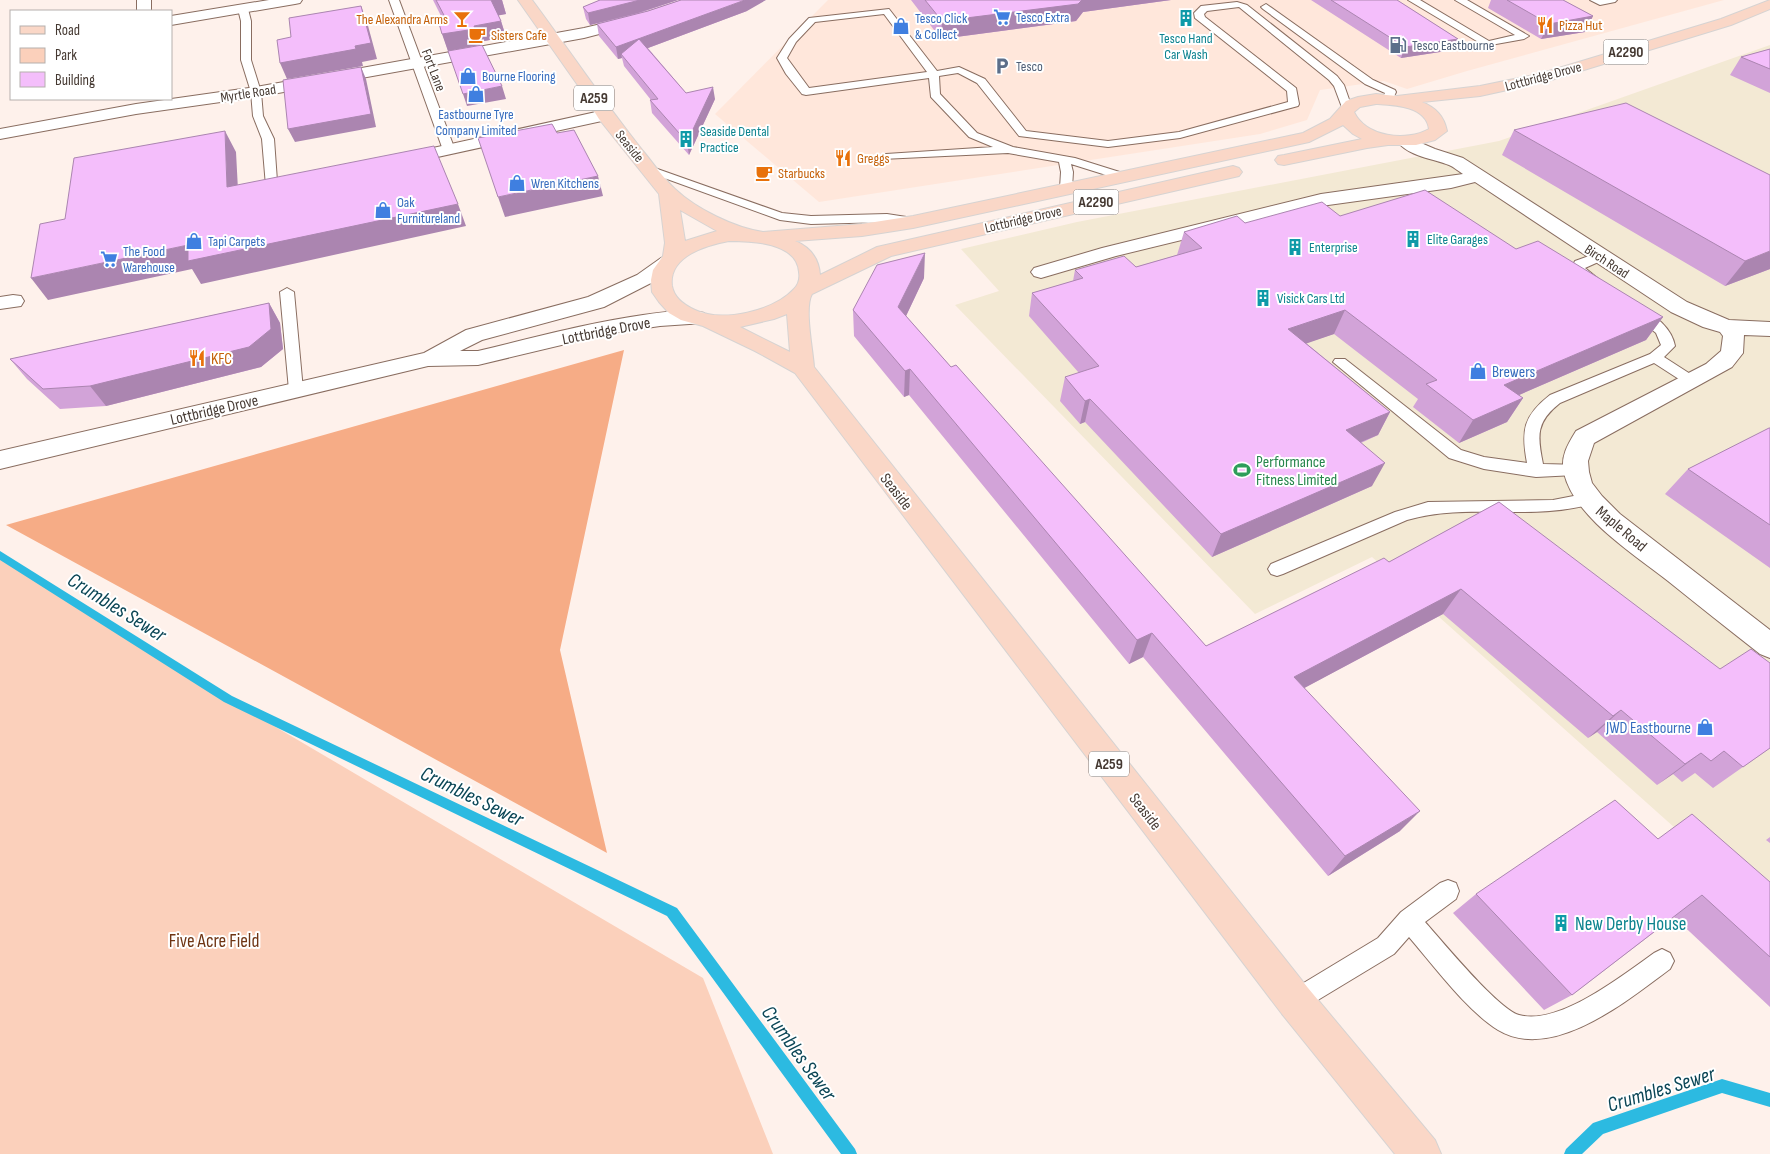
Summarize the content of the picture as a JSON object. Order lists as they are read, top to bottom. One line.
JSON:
{"streets":{"main road":["A2290","Lottbridge Drove","A259","Seaside"],"street":["Myrtle Road","Birch Road","Maple Road"],"lane":["Fort Lane"]},"crossings":[["Fort Lane","Myrtle Road"],["Lottbridge Drove","Seaside"],["Lottbridge Drove","Birch Road"],["Myrtle Road","Seaside"]],"water":["Crumbles Sewer"],"parks":["Five Acre Field"],"places":{"supermarket":["Tesco Extra","The Food Warehouse"],"building":["Tesco Hand Car Wash","Seaside Dental Practice","Elite Garages","Enterprise","Visick Cars Ltd","New Derby House"],"bar":["The Alexandra Arms"],"restaurant":["Pizza Hut","Greggs","KFC"],"shop":["Tesco Click & Collect","Bourne Flooring","Eastbourne Tyre Company Limited","Wren Kitchens","Oak Furnitureland","Tapi Carpets","Brewers","JWD Eastbourne"],"cafe":["Sisters Cafe","Starbucks"],"fuel station":["Tesco Eastbourne"],"parking":["Tesco"],"sports":["Performance Fitness Limited"]},"legend":["Road","Park","Building"]}
